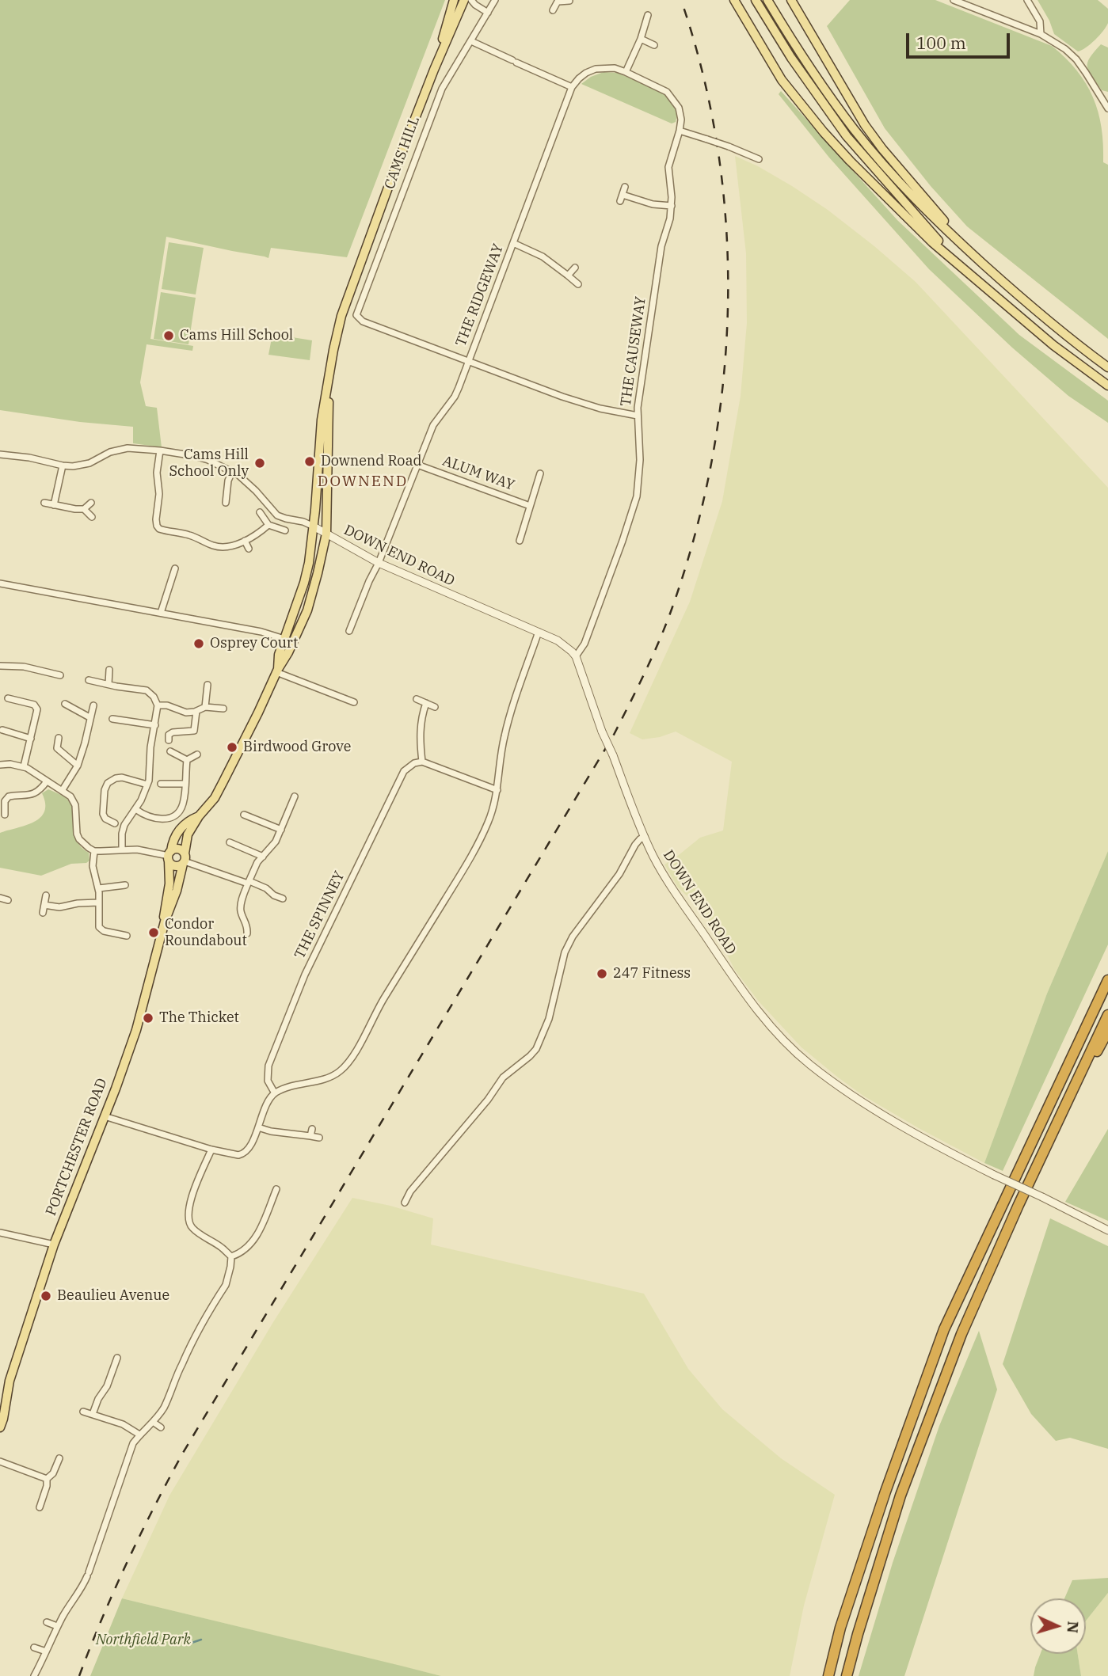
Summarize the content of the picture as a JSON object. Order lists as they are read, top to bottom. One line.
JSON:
{"streets":{"main road":["CAMS HILL","PORTCHESTER ROAD"],"street":["THE RIDGEWAY","THE CAUSEWAY","ALUM WAY","DOWN END ROAD","THE SPINNEY"]},"crossings":[["CAMS HILL","THE RIDGEWAY"],["CAMS HILL","DOWN END ROAD"],["CAMS HILL","PORTCHESTER ROAD"],["THE RIDGEWAY","ALUM WAY"],["THE RIDGEWAY","DOWN END ROAD"],["THE CAUSEWAY","DOWN END ROAD"],["DOWN END ROAD","PORTCHESTER ROAD"]],"districts":["DOWNEND"],"parks":["Northfield Park"],"places":["Cams Hill School","Downend Road","Cams Hill School Only","Osprey Court","Birdwood Grove","Condor Roundabout","247 Fitness","The Thicket","Beaulieu Avenue"],"scale_bar":"100 m","north":"right"}
